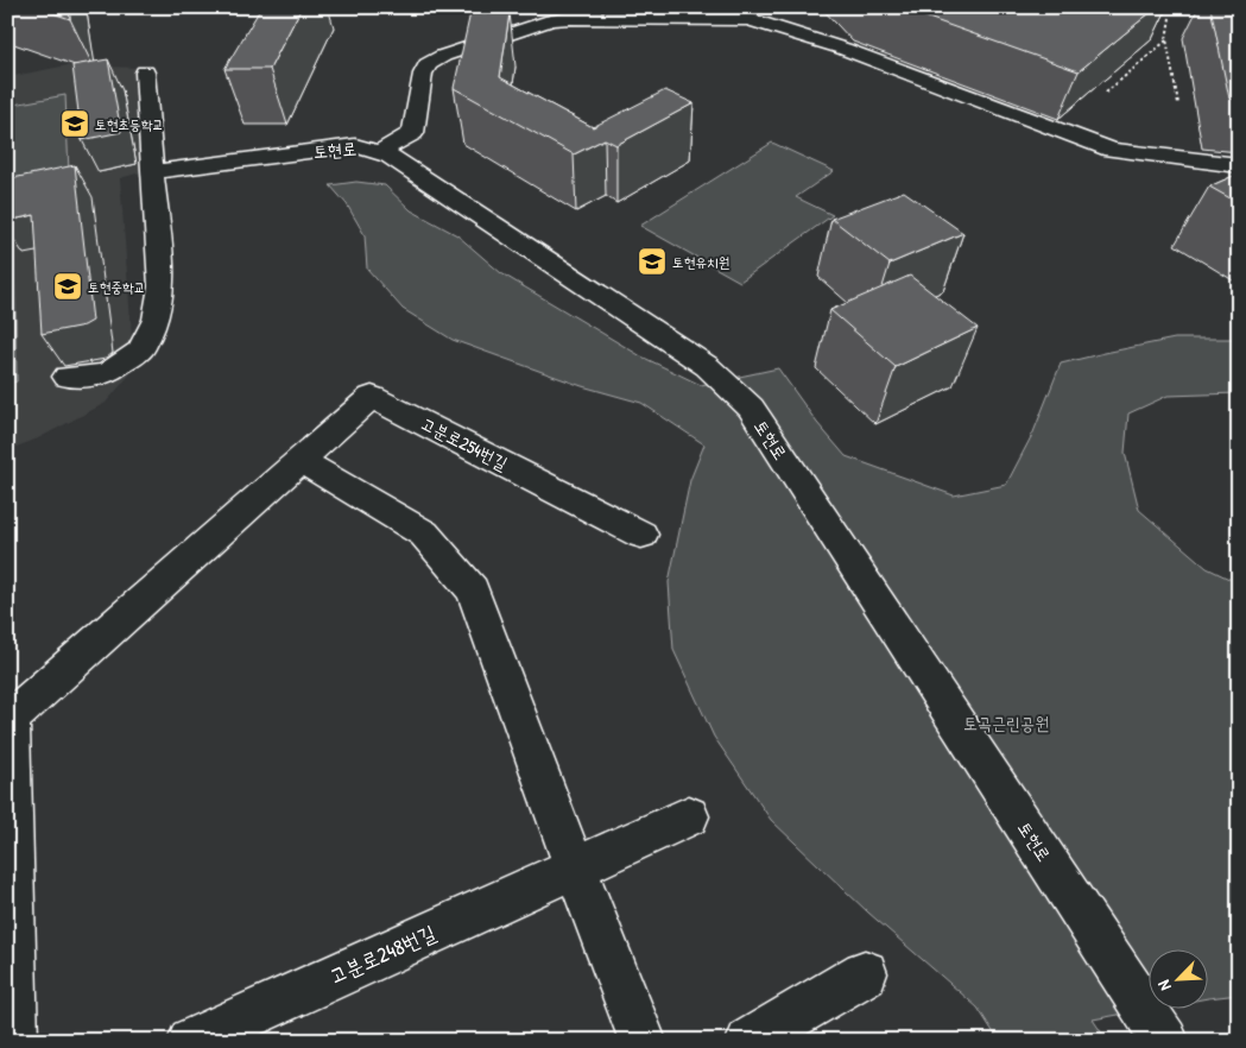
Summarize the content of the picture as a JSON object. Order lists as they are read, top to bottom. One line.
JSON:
{"streets":{"street":["토현로","고분로254번길","고분로248번길"]},"parks":["토곡근린공원"],"places":{"school or university":["토현초등학교","토현유치원","토현중학교"]},"north":"bottom left"}
